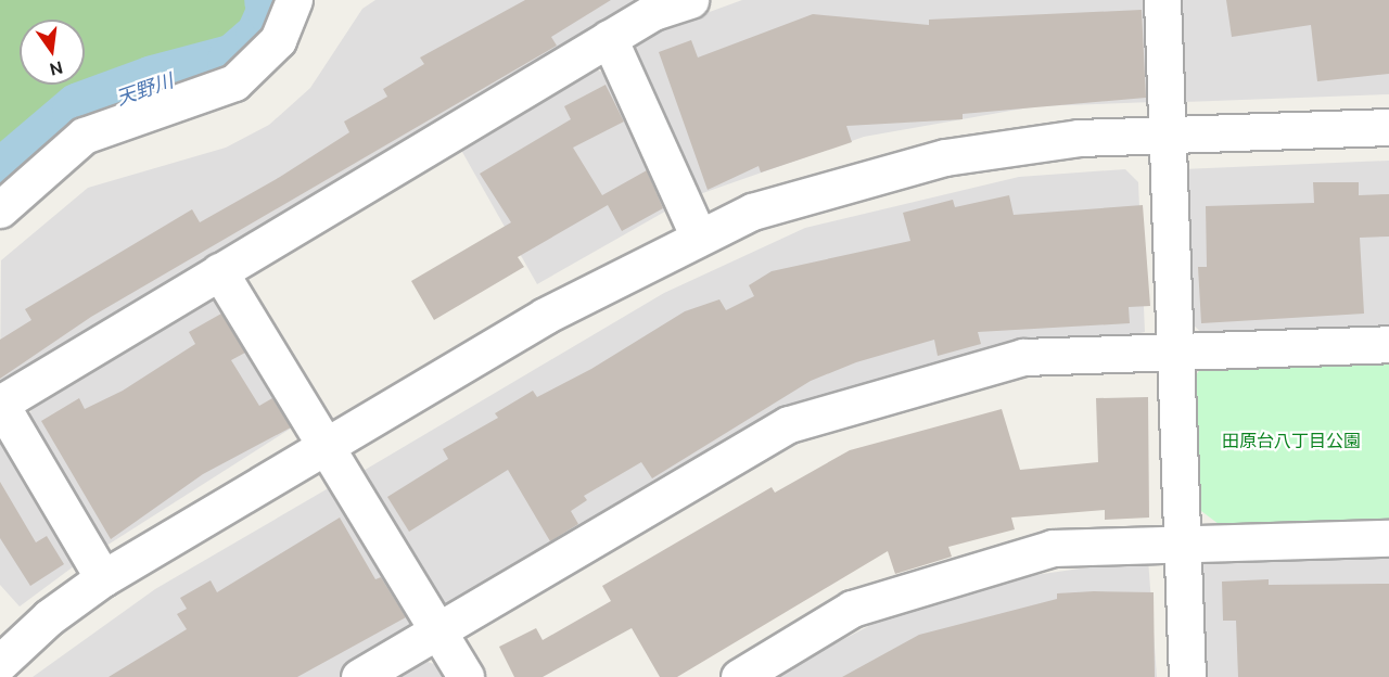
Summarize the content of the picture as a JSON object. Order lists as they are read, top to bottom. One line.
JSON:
{"water":["天野川"],"parks":["田原台八丁目公園"],"north":"bottom"}
